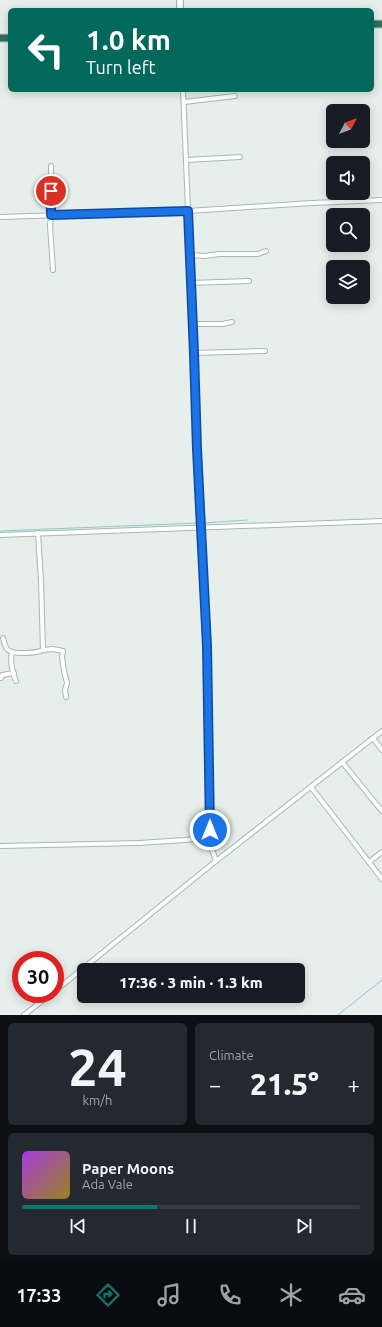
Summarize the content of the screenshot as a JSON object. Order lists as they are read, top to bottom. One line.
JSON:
{"north":"top right","page":{"turn":["1.0 km","Turn left"],"limit":"30","trip":"17:36 · 3 min · 1.3 km","tile":[["24","km/h"],"Climate"],"heat":["−","21.5°","+"],"song":["Paper Moons","Ada Vale"],"tabs":"17:33"}}
